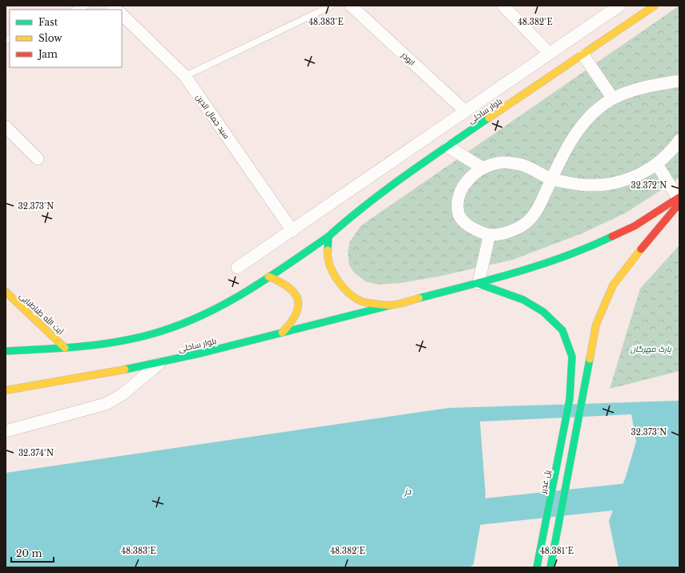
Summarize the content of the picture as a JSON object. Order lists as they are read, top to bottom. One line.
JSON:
{"streets":{"main road":["بلوار ساحلی","آیت الله طباطبایی","پل غدیر"],"street":["ابوذر","سید جمال الدین"]},"crossings":[["بلوار ساحلی","آیت الله طباطبایی"],["بلوار ساحلی","پل غدیر"]],"water":["دز"],"parks":["پارک مهرگان"],"legend":["Fast","Slow","Jam"],"scale_bar":"20 m","coordinates":["48.382°E","48.383°E","32.372°N","32.373°N","32.374°N","48.381°E"]}
